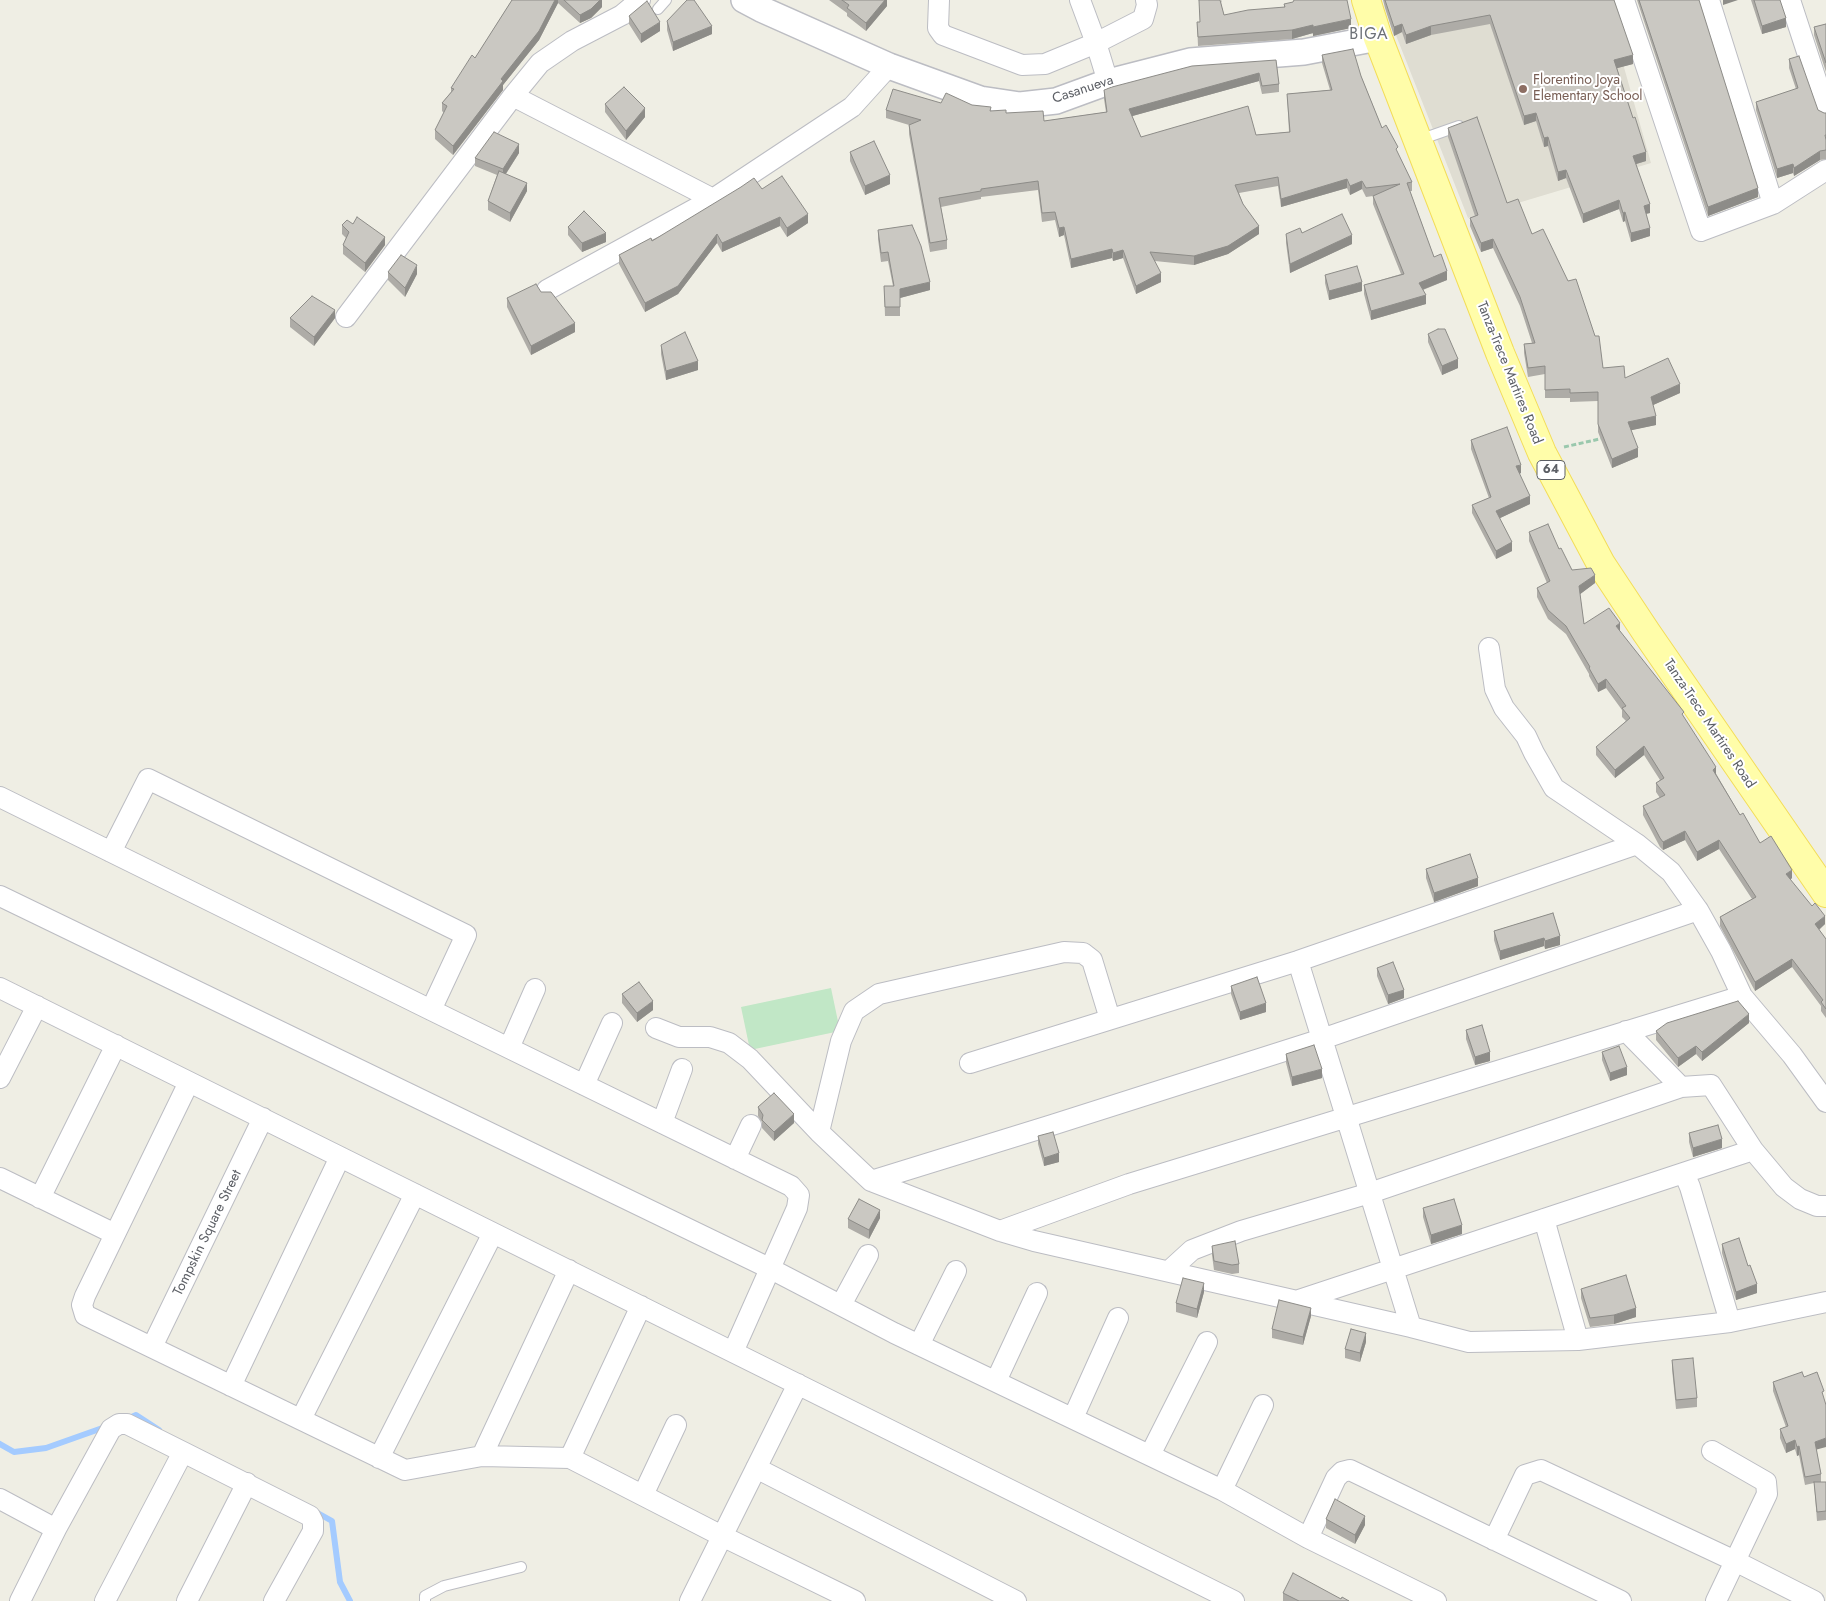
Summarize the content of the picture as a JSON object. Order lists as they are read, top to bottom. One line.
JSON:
{"streets":{"main road":["Tanza-Trece Martires Road","64"],"street":["Casanueva","Tompskin Square Street"]},"crossings":[["Casanueva","Tanza-Trece Martires Road"]],"districts":["BIGA"],"places":["Florentino Joya Elementary School"]}
